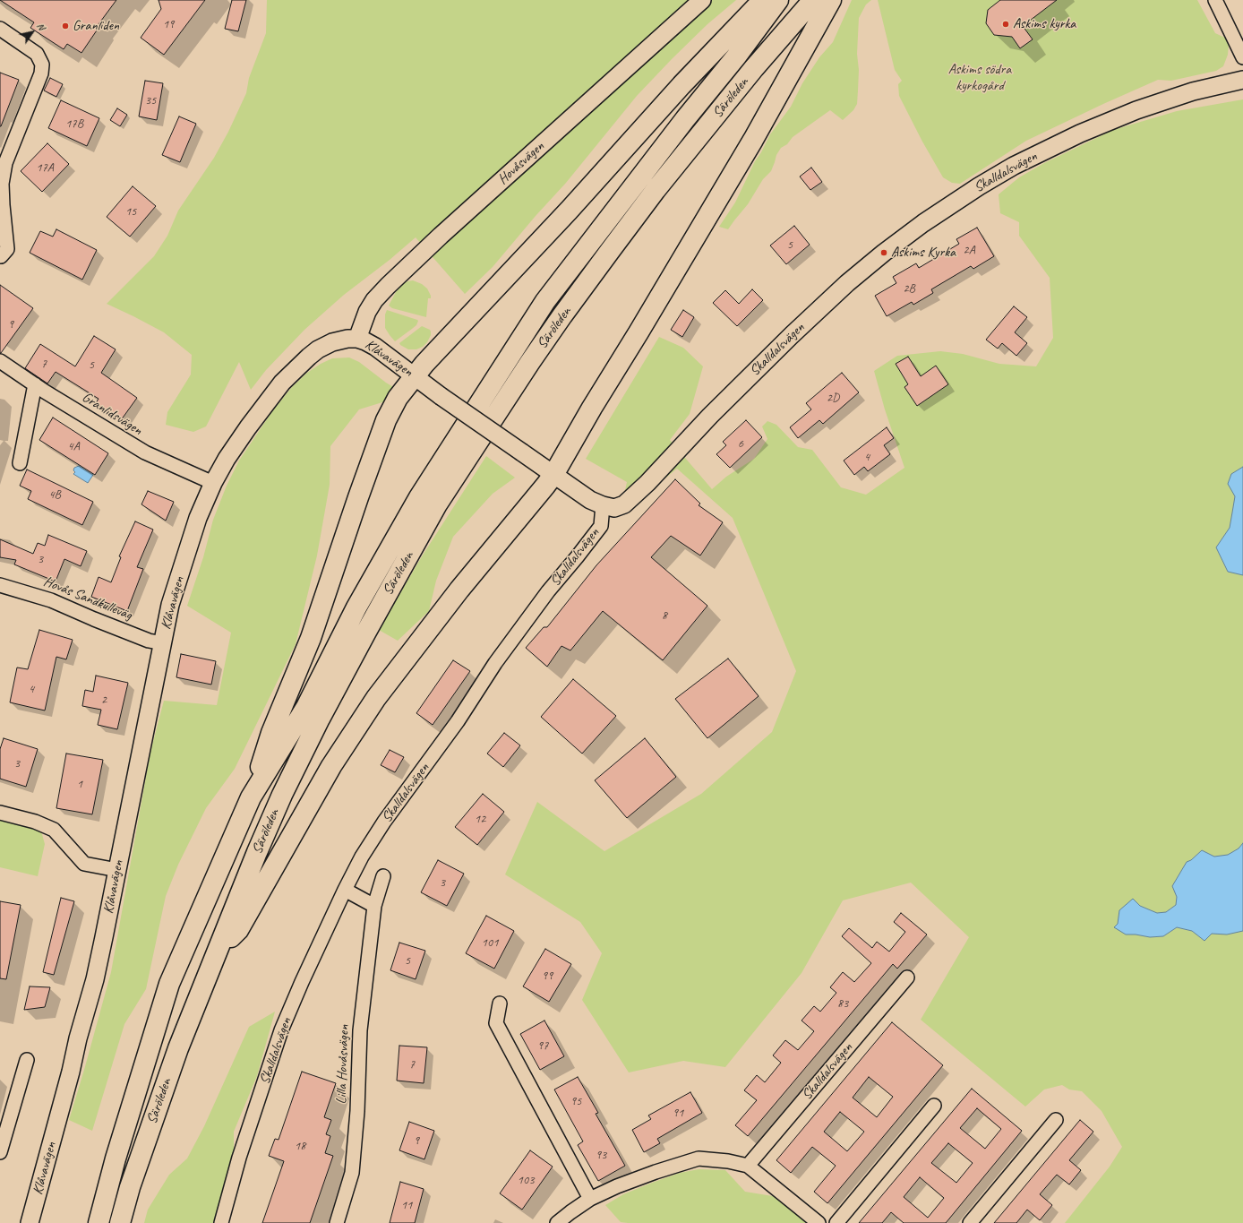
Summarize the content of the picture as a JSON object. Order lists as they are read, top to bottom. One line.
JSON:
{"streets":{"main road":["Säröleden"],"street":["Hovåsvägen","Skalldalsvägen","Klåvavägen","Granlidsvägen","Hovås Sandkulleväg","Lilla Hovåsvägen"]},"crossings":[["Hovåsvägen","Klåvavägen"],["Skalldalsvägen","Klåvavägen"],["Klåvavägen","Granlidsvägen"],["Klåvavägen","Hovås Sandkulleväg"]],"parks":["Askims södra kyrkogård"],"places":["Askims kyrka","Granliden","Askims Kyrka"],"house_numbers":["19","35","17B","17A","15","5","2A","2B","9","7","5","2D","6","4A","4","4B","3","8","4","2","3","1","12","3","101","5","99","83","97","7","95","91","9","18","93","103","11"],"north":"top right"}
